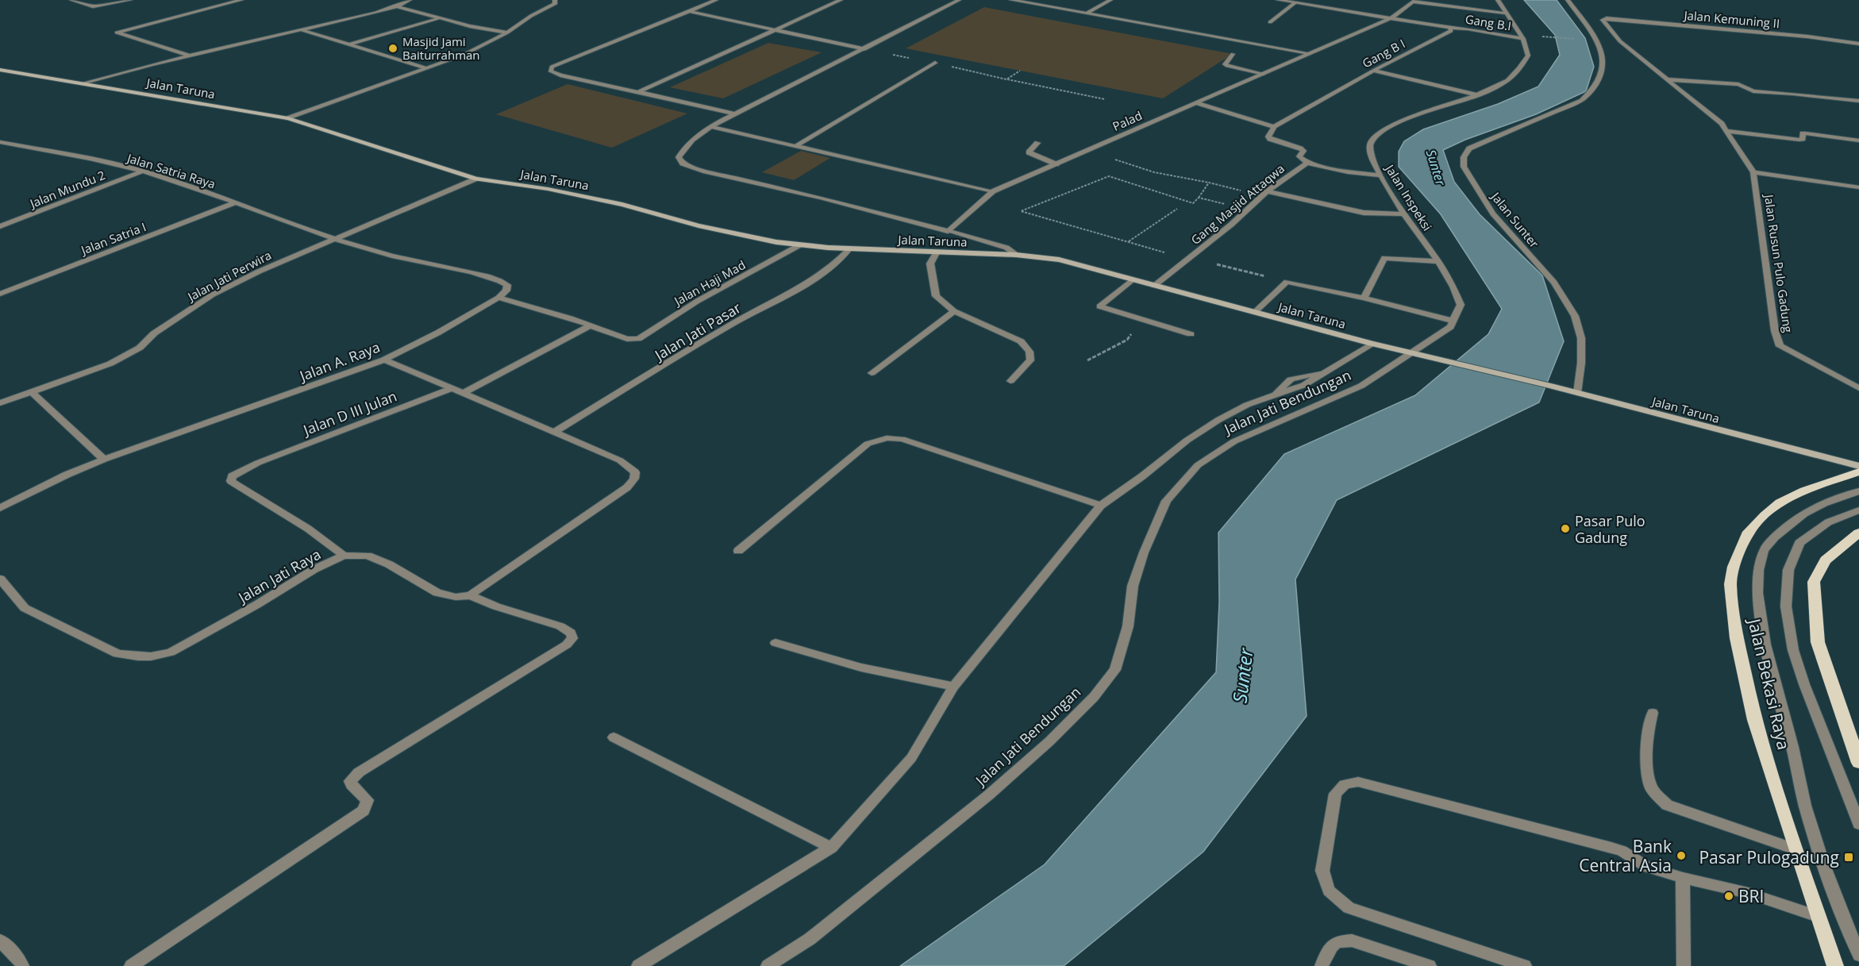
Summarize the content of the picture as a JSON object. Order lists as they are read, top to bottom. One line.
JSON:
{"streets":{"main road":["Jalan Bekasi Raya"],"street":["Jalan Kemuning II","Gang B.I","Gang B I","Jalan Taruna","Palad","Jalan Satria Raya","Jalan Mundu 2","Jalan Inspeksi","Gang Masjid Attaqwa","Jalan Sunter","Jalan Satria I","Jalan Rusun Pulo Gadung","Jalan Jati Perwira","Jalan Haji Mad","Jalan Jati Pasar","Jalan A. Raya","Jalan Jati Bendungan","Jalan D III Julan","Jalan Jati Raya"]},"crossings":[["Jalan Kemuning II","Jalan Rusun Pulo Gadung"],["Gang B.I","Gang B I"],["Gang B.I","Jalan Inspeksi"],["Gang B I","Palad"],["Gang B I","Gang Masjid Attaqwa"],["Jalan Taruna","Gang Masjid Attaqwa"],["Jalan Taruna","Jalan Sunter"],["Jalan Taruna","Jalan Jati Perwira"],["Jalan Taruna","Jalan Haji Mad"],["Jalan Taruna","Jalan Jati Pasar"],["Jalan Taruna","Jalan Jati Bendungan"],["Jalan Satria Raya","Jalan Mundu 2"],["Jalan Satria Raya","Jalan Satria I"],["Jalan Satria Raya","Jalan Jati Perwira"],["Jalan D III Julan","Jalan Jati Raya"]],"water":["Sunter"],"places":{"other":["Masjid Jami Baiturrahman","Pasar Pulo Gadung","Bank Central Asia","BRI"],"transit":["Pasar Pulogadung"]}}
